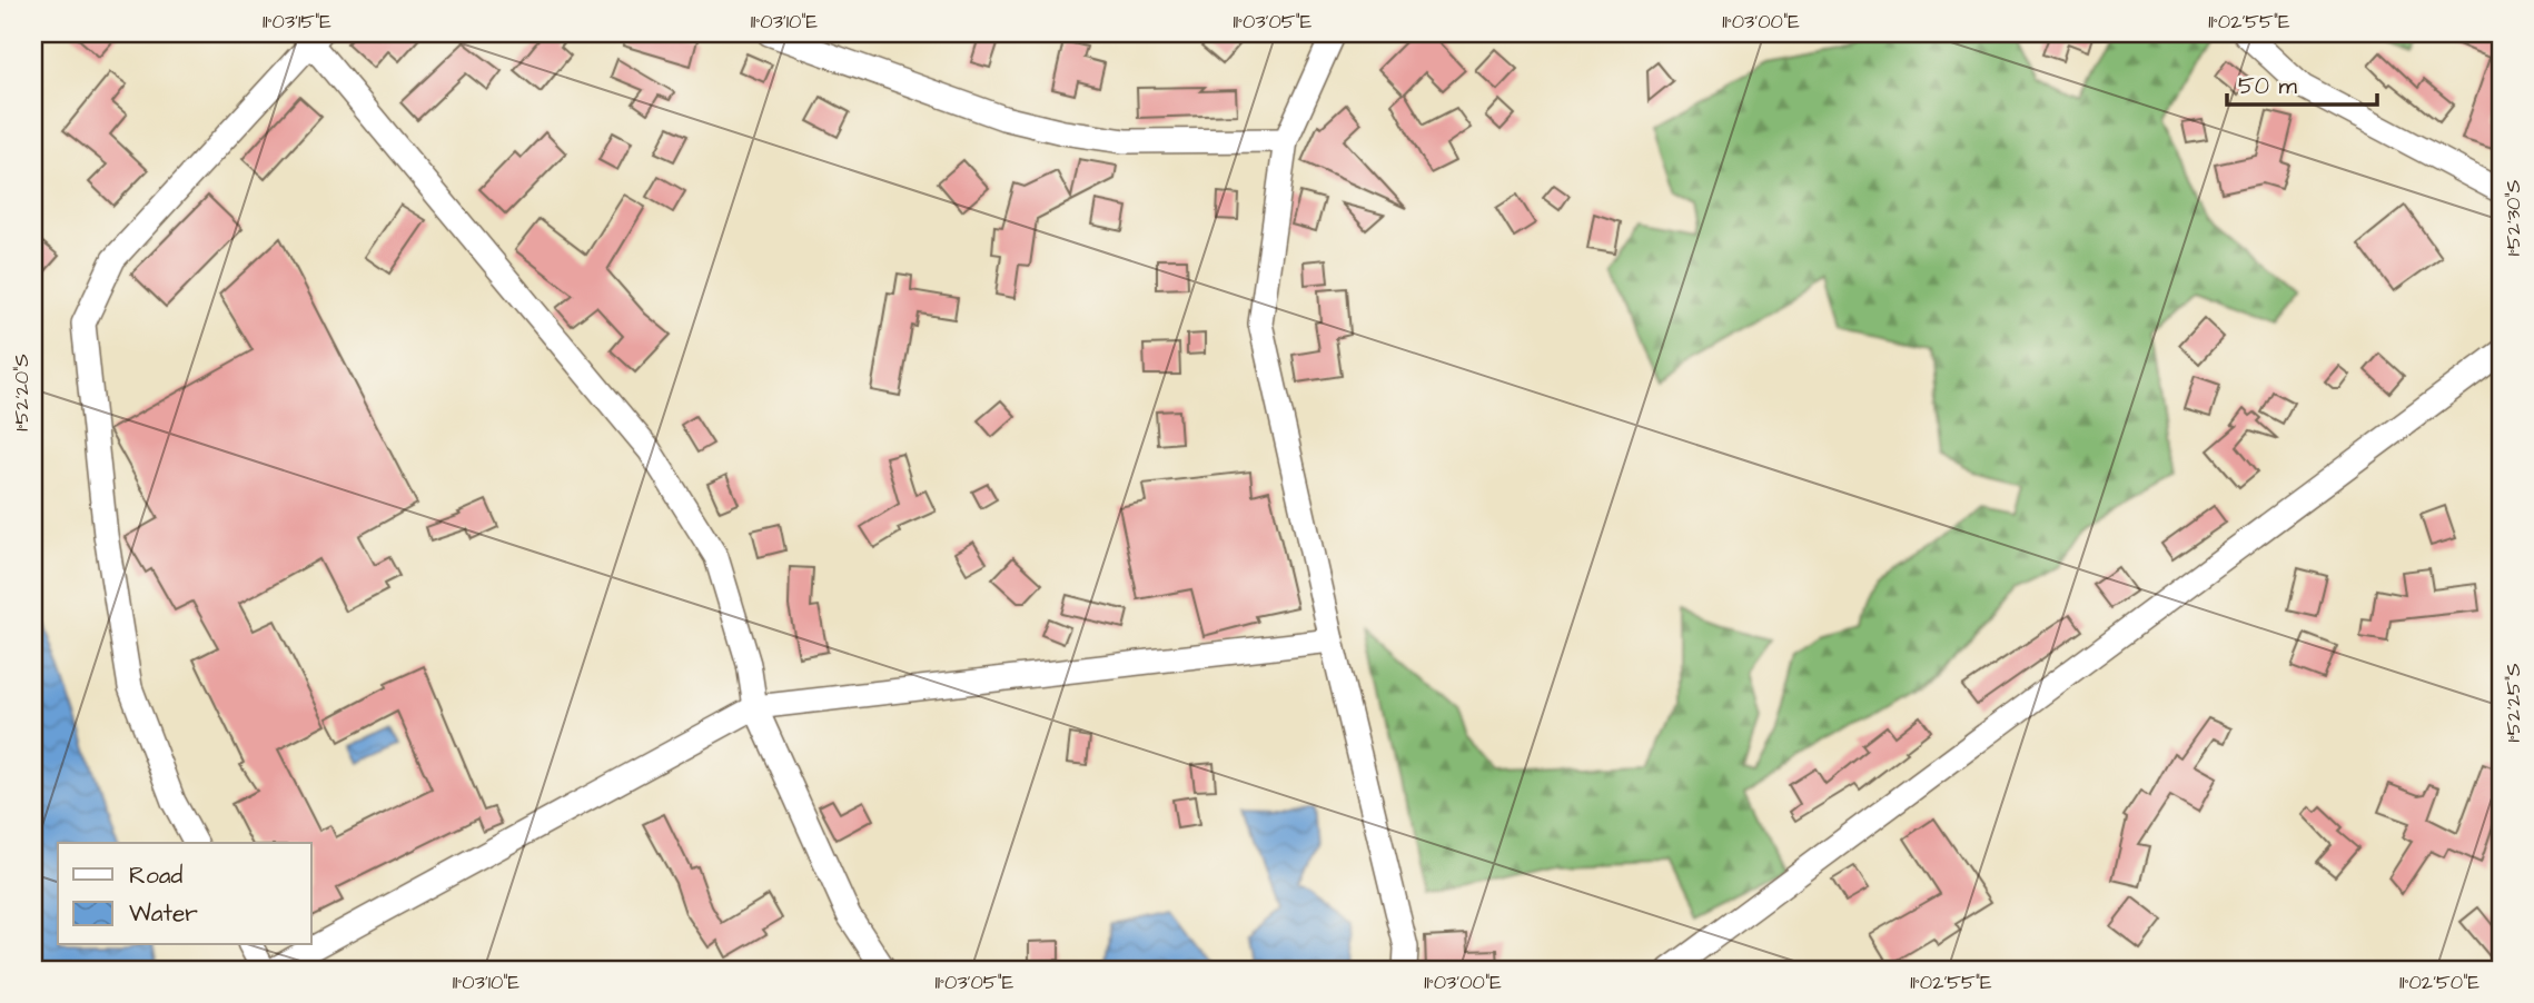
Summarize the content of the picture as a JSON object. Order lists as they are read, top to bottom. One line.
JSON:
{"legend":["Road","Water"],"scale_bar":"50 m","coordinates":["11°03'15\"E","11°03'10\"E","11°03'05\"E","11°03'00\"E","11°02'55\"E","1°52'30\"S","1°52'20\"S","1°52'25\"S","11°02'50\"E"]}
